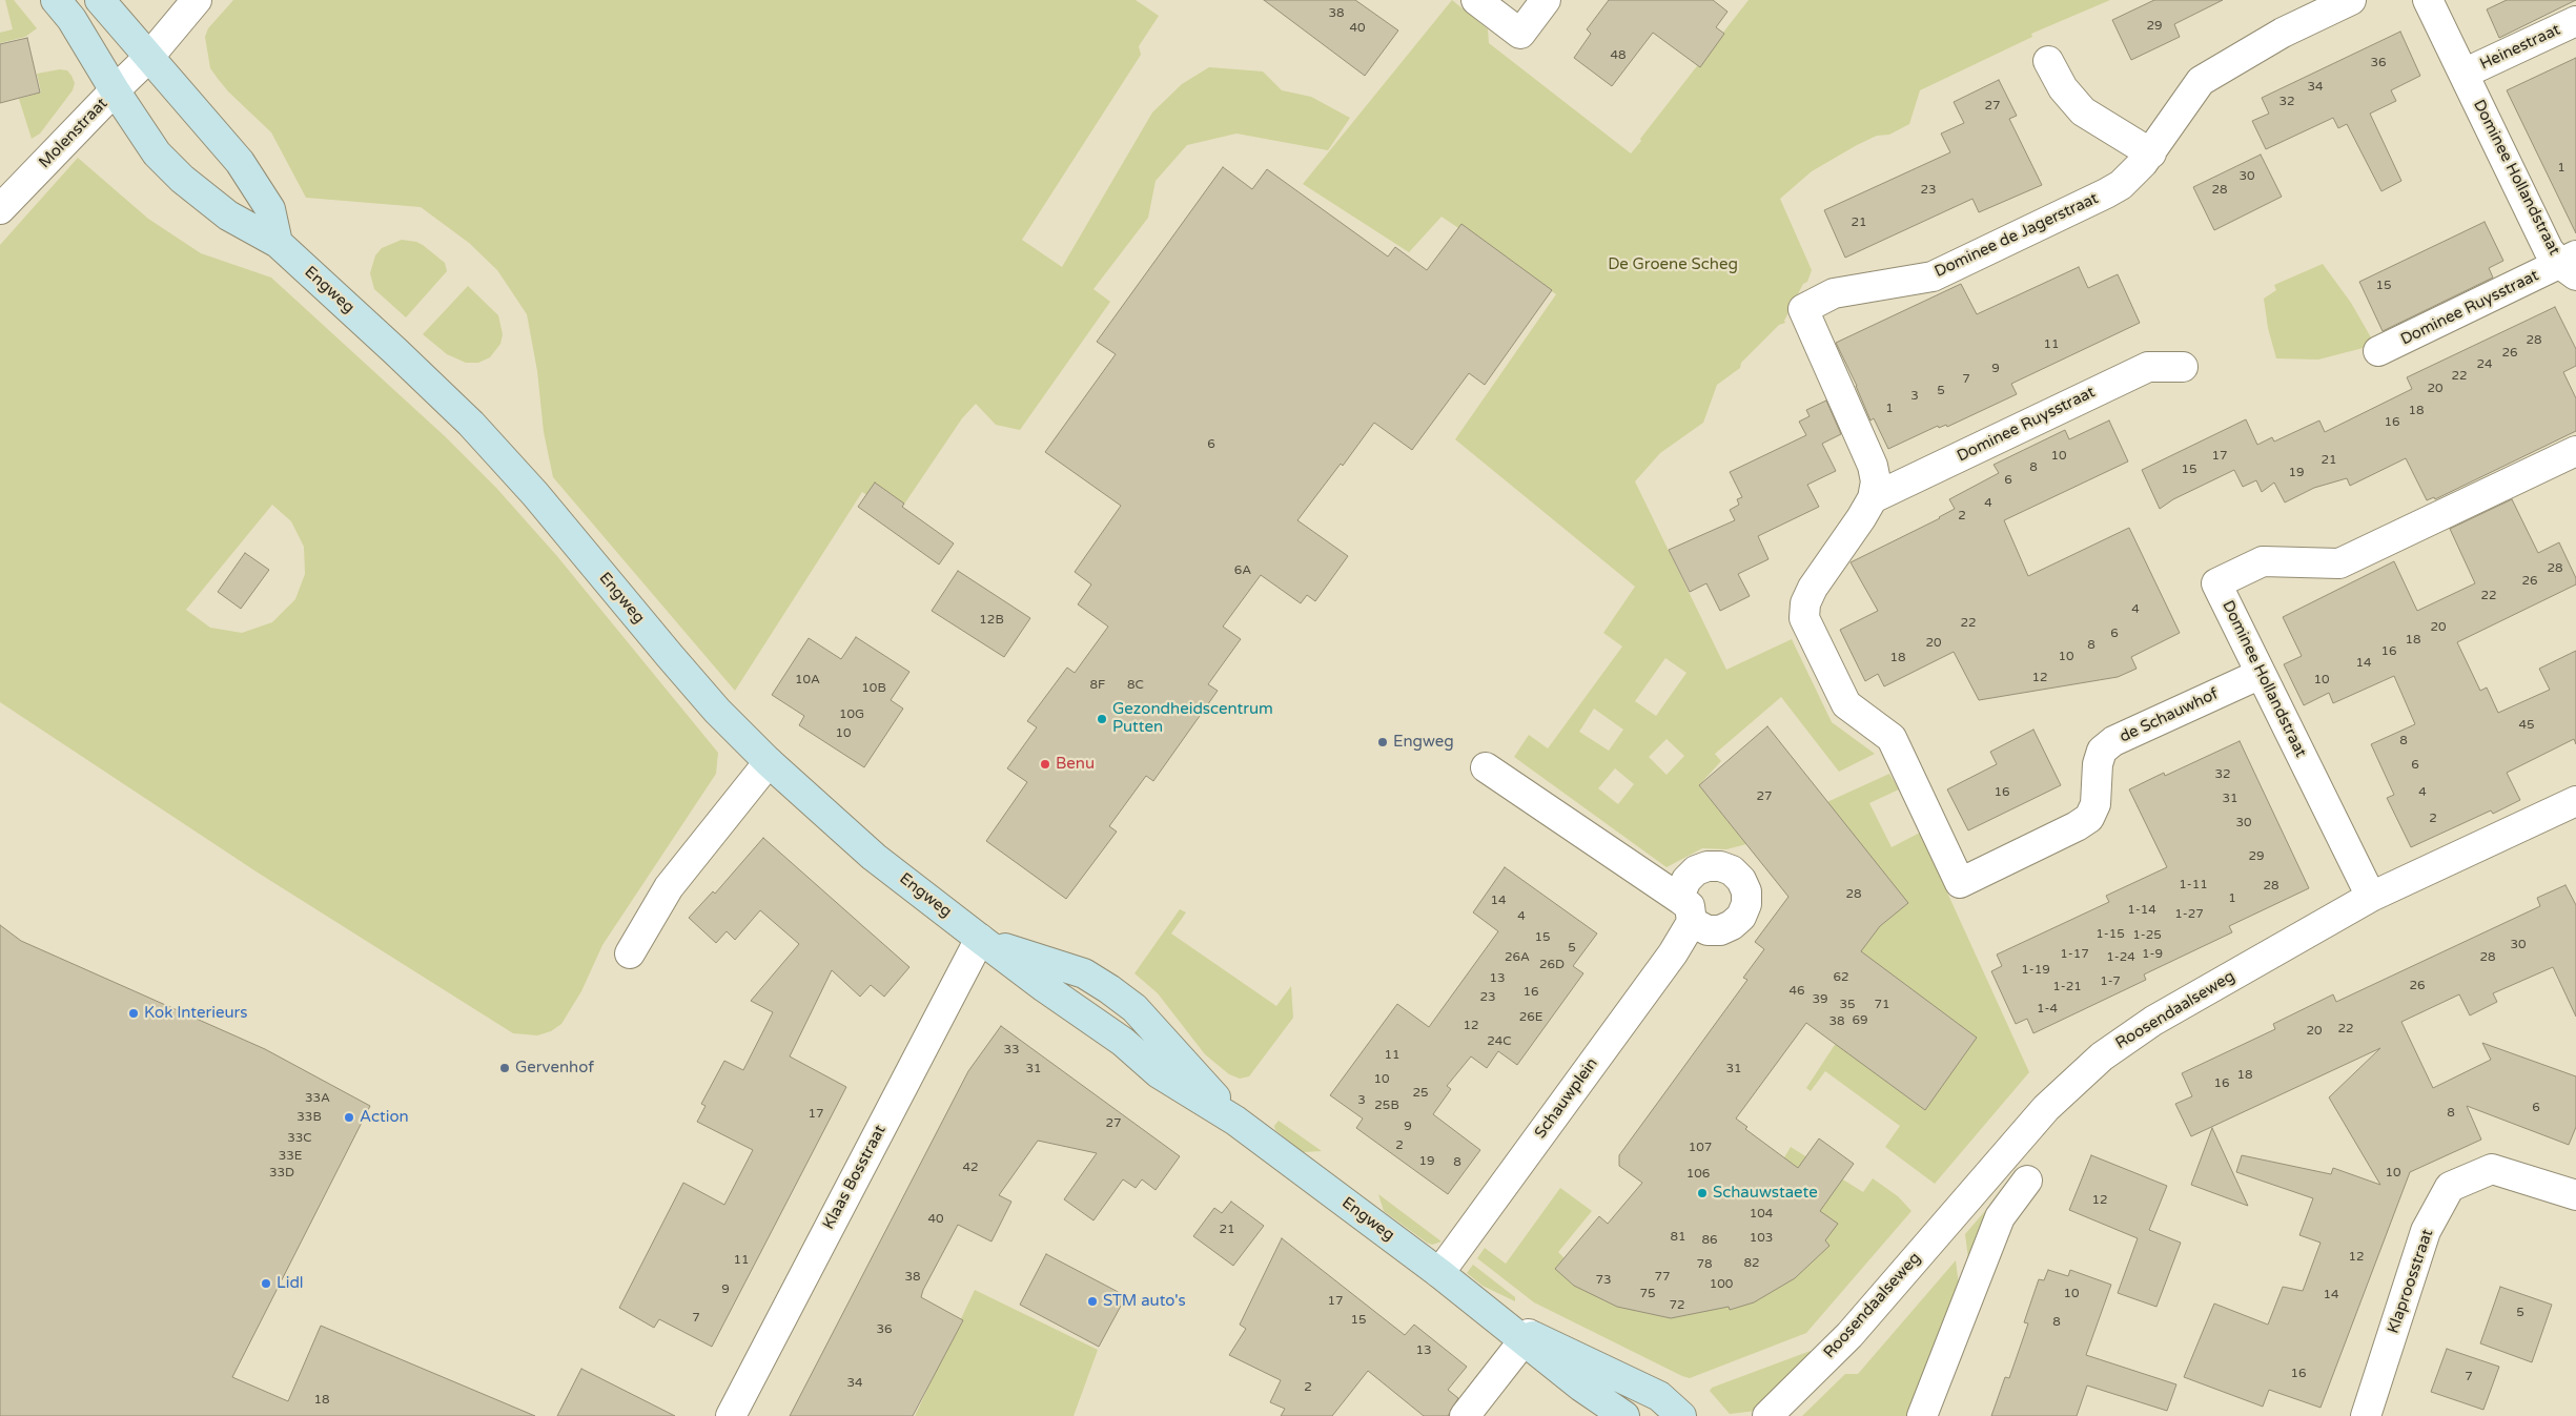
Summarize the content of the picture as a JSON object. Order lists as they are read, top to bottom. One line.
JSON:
{"streets":{"street":["Heinestraat","Molenstraat","Dominee Hollandstraat","Dominee de Jagerstraat","Engweg","Dominee Ruysstraat","de Schauwhof","Roosendaalseweg","Schauwplein","Klaas Bosstraat","Klaproosstraat"]},"crossings":[["Heinestraat","Dominee Hollandstraat"],["Molenstraat","Engweg"],["Dominee Hollandstraat","Dominee Ruysstraat"],["Dominee Hollandstraat","de Schauwhof"],["Dominee Hollandstraat","Roosendaalseweg"],["Dominee de Jagerstraat","Dominee Ruysstraat"],["Dominee de Jagerstraat","de Schauwhof"],["Engweg","Schauwplein"],["Engweg","Klaas Bosstraat"],["Dominee Ruysstraat","de Schauwhof"]],"parks":["De Groene Scheg"],"places":["Gezondheidscentrum Putten","Engweg","Benu","Kok Interieurs","Gervenhof","Action","Schauwstaete","Lidl","STM auto's"],"house_numbers":["38","29","40","48","36","34","32","27","1","30","23","28","21","15","28","11","26","24","9","22","7","20","5","3","1","18","16","6","10","17","21","8","15","19","6","4","2","28","6A","26","22","4","12B","22","20","6","18","20","8","16","10","18","14","12","10A","10","8F","8C","10B","10G","45","10","8","6","32","16","4","27","31","2","30","29","1-11","28","28","1","14","1-14","1-27","4","1-15","1-25","15","30","5","1-17","1-9","26A","1-24","28","26D","1-19","62","13","1-7","26","1-21","46","16","23","39","35","71","1-4","26E","69","38","12","22","20","24C","33","11","31","31","18","10","16","25","33A","3","25B","6","8","17","33B","27","9","33C","2","107","33E","19","8","42","33D","10","106","12","104","40","21","81","103","86","12","11","82","78","38","77","73","100","9","75","10","14","17","72","5","7","15","8","36","13","16","7","34","2","18"]}
